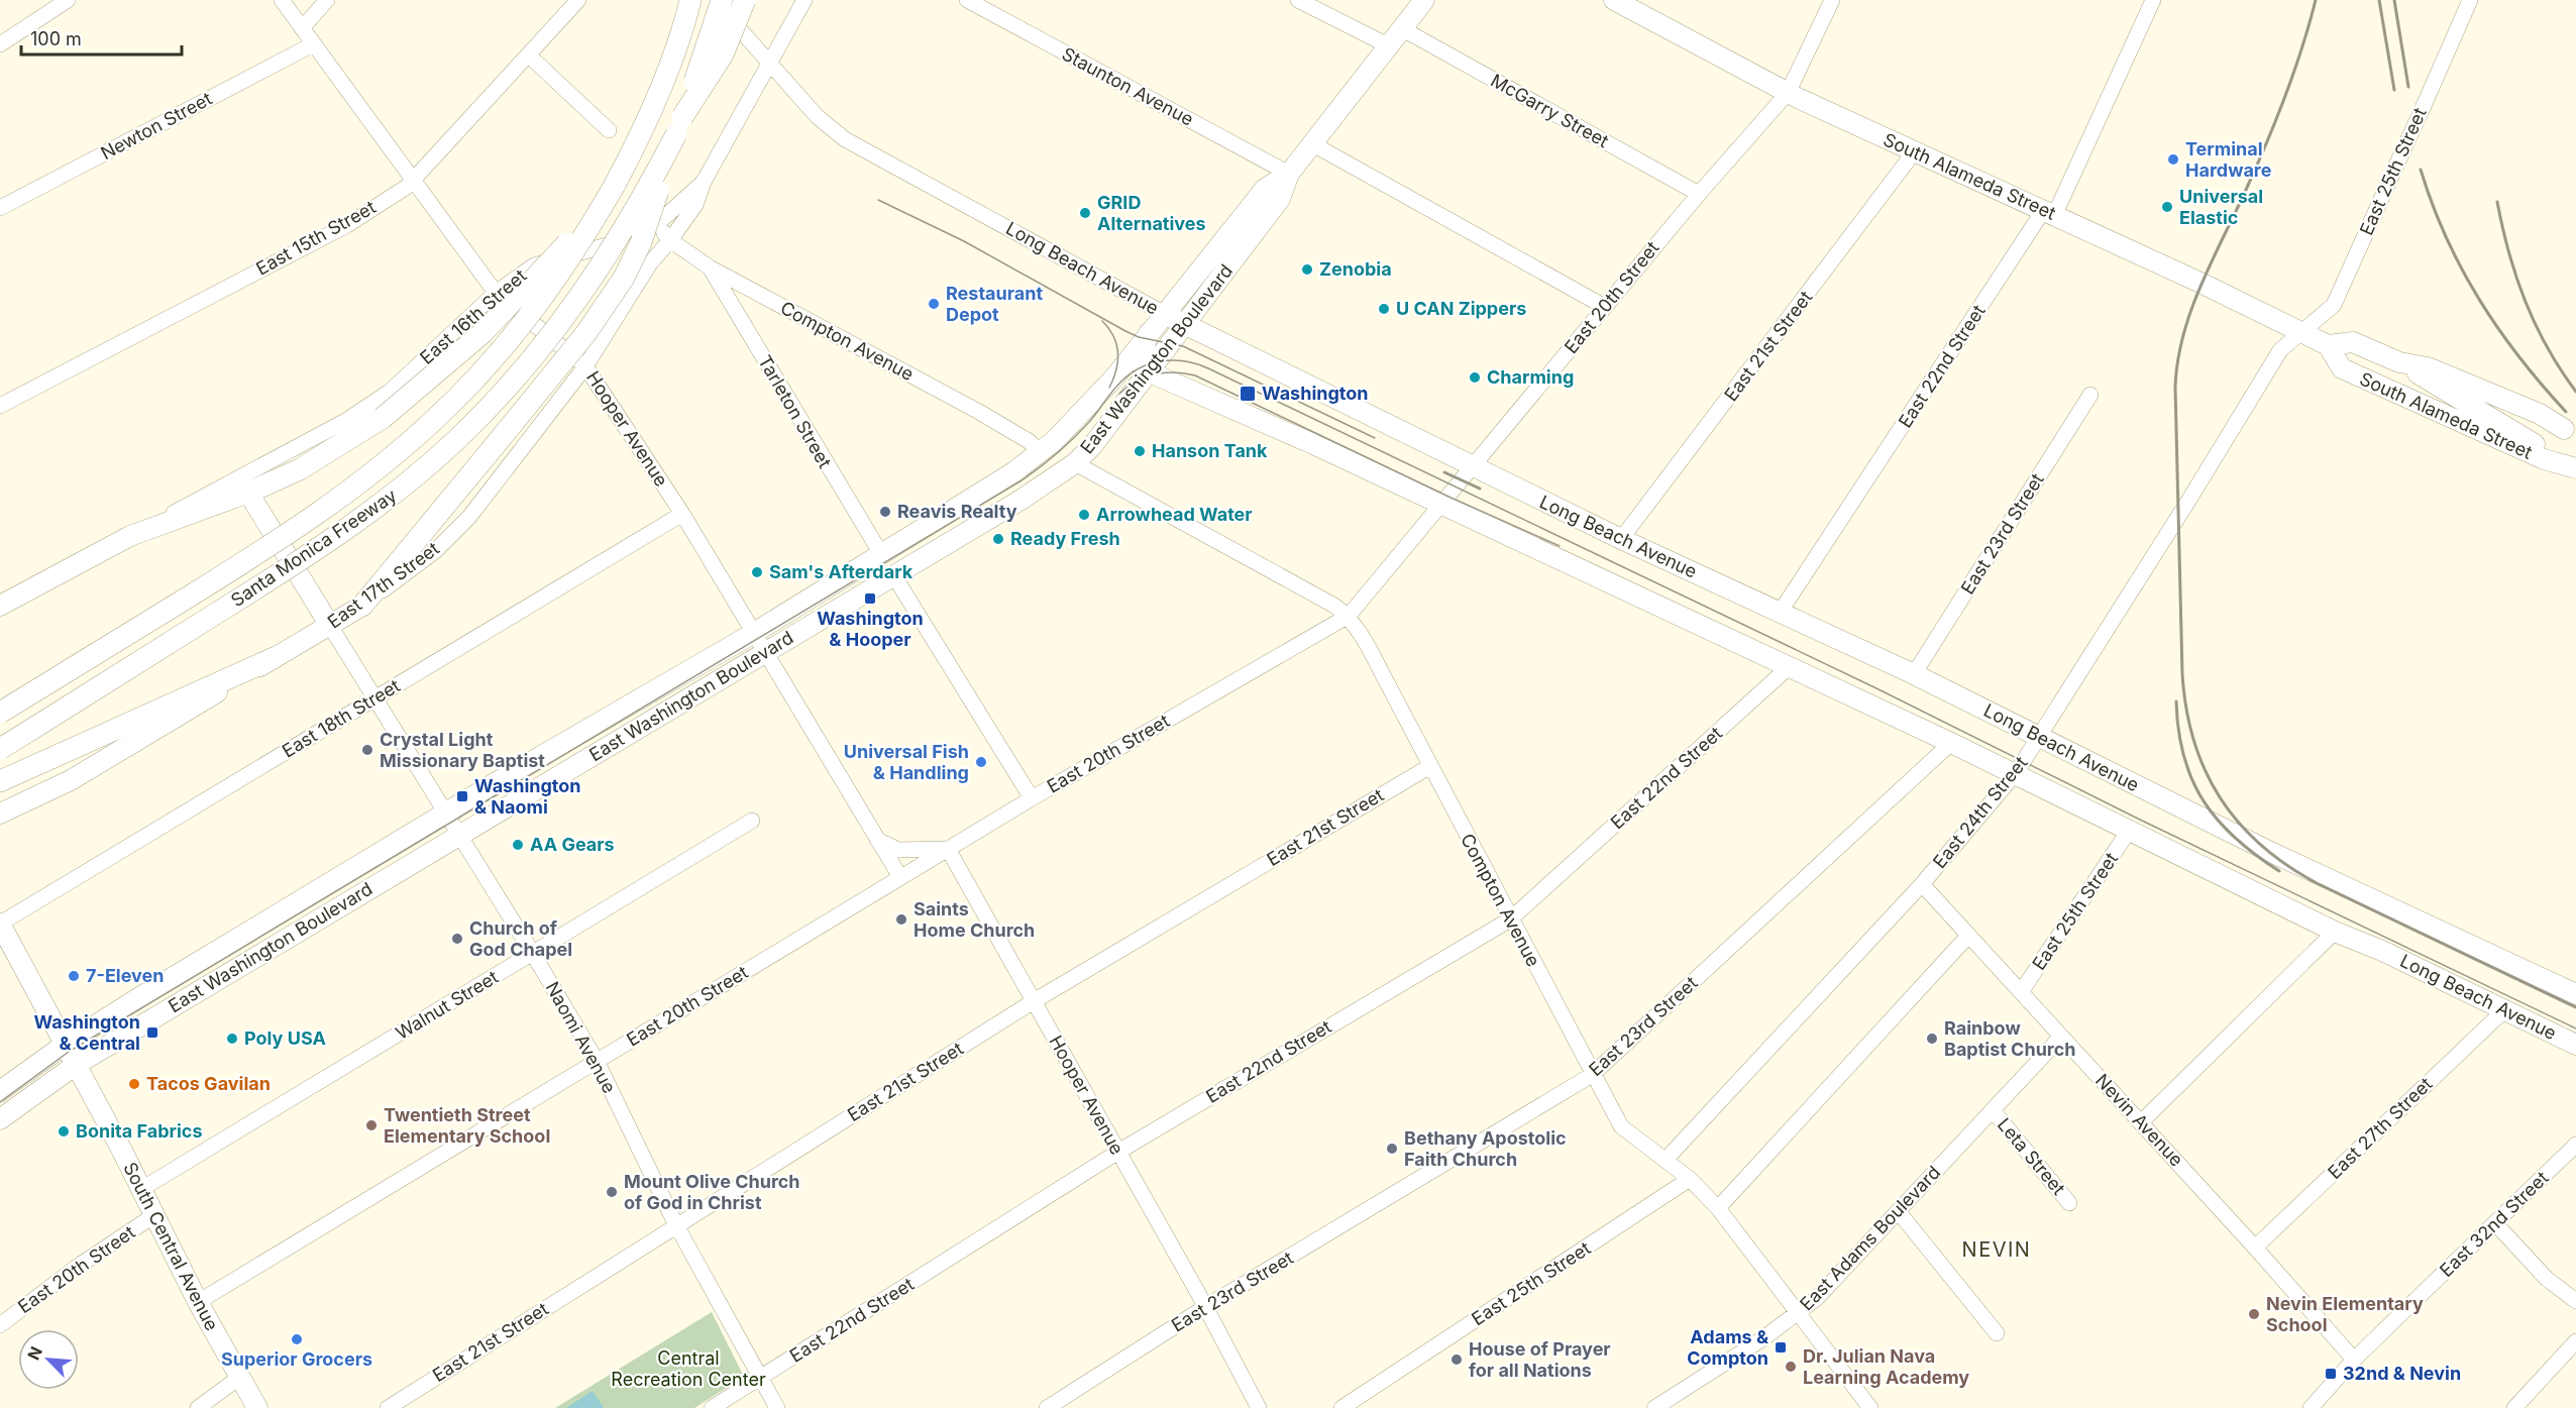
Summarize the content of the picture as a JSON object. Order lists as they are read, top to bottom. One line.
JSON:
{"streets":{"highway":["Santa Monica Freeway"],"main road":["South Alameda Street","Long Beach Avenue","East 16th Street","East Washington Boulevard","East 17th Street","Naomi Avenue","South Central Avenue"],"street":["Staunton Avenue","McGarry Street","Newton Street","East 25th Street","East 15th Street","East 20th Street","Compton Avenue","East 21st Street","East 22nd Street","Tarleton Street","Hooper Avenue","East 23rd Street","East 18th Street","East 24th Street","Walnut Street","Nevin Avenue","East 27th Street","Leta Street","East 32nd Street","East Adams Boulevard"]},"crossings":[["Staunton Avenue","East Washington Boulevard"],["McGarry Street","East 20th Street"],["McGarry Street","East Washington Boulevard"],["Newton Street","Hooper Avenue"],["East 25th Street","South Alameda Street"],["East 25th Street","Long Beach Avenue"],["East 25th Street","Compton Avenue"],["East 25th Street","East 24th Street"],["East 25th Street","Nevin Avenue"],["South Alameda Street","East 20th Street"],["South Alameda Street","East 21st Street"],["South Alameda Street","East 22nd Street"],["South Alameda Street","East 24th Street"],["East 15th Street","Hooper Avenue"],["Long Beach Avenue","East 20th Street"],["Long Beach Avenue","East 16th Street"],["Long Beach Avenue","East 21st Street"],["Long Beach Avenue","East Washington Boulevard"],["Long Beach Avenue","East 22nd Street"],["Long Beach Avenue","East 23rd Street"],["Long Beach Avenue","East 24th Street"],["Long Beach Avenue","East 27th Street"],["East 20th Street","Compton Avenue"],["East 20th Street","Hooper Avenue"],["East 20th Street","Naomi Avenue"],["East 20th Street","South Central Avenue"],["East 16th Street","Compton Avenue"],["East 16th Street","Hooper Avenue"],["East 16th Street","East 17th Street"],["East 16th Street","Naomi Avenue"],["Compton Avenue","East 21st Street"],["Compton Avenue","East Washington Boulevard"],["Compton Avenue","East 22nd Street"],["Compton Avenue","Tarleton Street"],["Compton Avenue","East 23rd Street"],["Compton Avenue","East 17th Street"],["Compton Avenue","East 24th Street"],["Compton Avenue","East Adams Boulevard"],["East 21st Street","Hooper Avenue"],["East 21st Street","Naomi Avenue"],["East Washington Boulevard","Tarleton Street"],["East Washington Boulevard","Hooper Avenue"],["East Washington Boulevard","Naomi Avenue"],["East Washington Boulevard","South Central Avenue"],["East 22nd Street","Hooper Avenue"],["East 22nd Street","Naomi Avenue"],["Hooper Avenue","East 23rd Street"],["Hooper Avenue","East 17th Street"],["Hooper Avenue","East 18th Street"],["East 17th Street","Naomi Avenue"],["East 18th Street","Naomi Avenue"],["East 18th Street","South Central Avenue"],["East 24th Street","Nevin Avenue"],["Walnut Street","Naomi Avenue"],["Walnut Street","South Central Avenue"],["Nevin Avenue","East 27th Street"],["Nevin Avenue","East 32nd Street"],["Nevin Avenue","East Adams Boulevard"],["Leta Street","East Adams Boulevard"]],"districts":["NEVIN"],"parks":["Central Recreation Center"],"places":{"other":["Terminal Hardware","Universal Elastic","GRID Alternatives","Zenobia","Restaurant Depot","U CAN Zippers","Charming","Hanson Tank","Reavis Realty","Arrowhead Water","Ready Fresh","Sam's Afterdark","Crystal Light Missionary Baptist","Universal Fish & Handling","AA Gears","Saints Home Church","Church of God Chapel","7-Eleven","Poly USA","Rainbow Baptist Church","Tacos Gavilan","Twentieth Street Elementary School","Bonita Fabrics","Bethany Apostolic Faith Church","Mount Olive Church of God in Christ","Nevin Elementary School","Superior Grocers","House of Prayer for all Nations","Dr. Julian Nava Learning Academy"],"transit":["Washington","Washington & Hooper","Washington & Naomi","Washington & Central","Adams & Compton","32nd & Nevin"]},"scale_bar":"100 m","north":"top left"}
